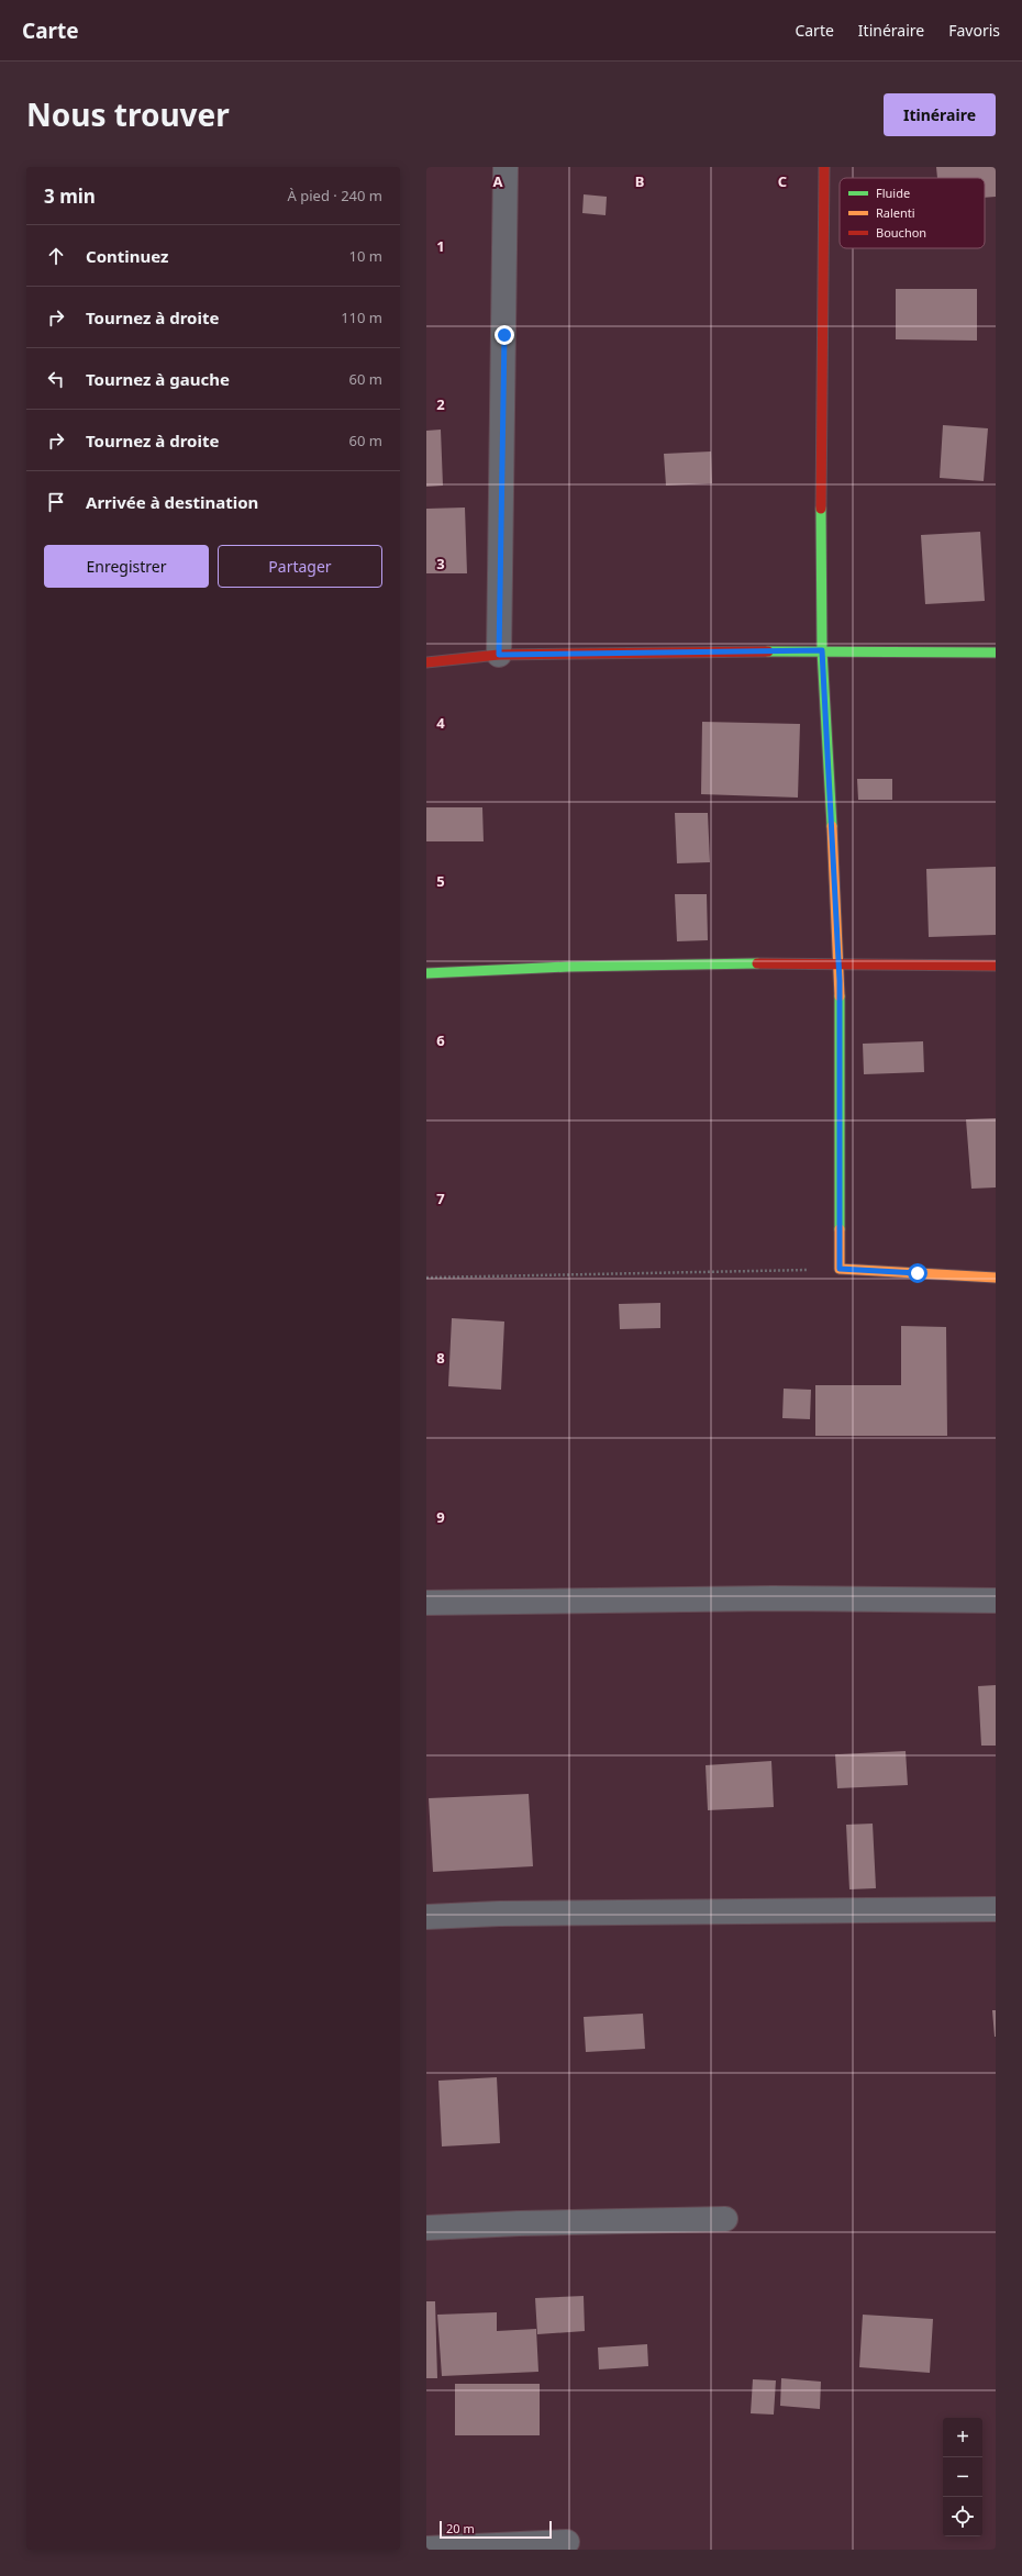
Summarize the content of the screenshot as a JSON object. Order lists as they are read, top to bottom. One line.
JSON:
{"legend":["Fluide","Ralenti","Bouchon"],"scale_bar":"20 m","page":{"header":"Carte","nav":["Carte","Itinéraire","Favoris"],"title":"Nous trouver","buttons":["Itinéraire",["Enregistrer","Partager"]],"heading":["3 min","À pied · 240 m"],"list":[["Continuez","10 m"],["Tournez à droite","110 m"],["Tournez à gauche","60 m"],["Tournez à droite","60 m"],"Arrivée à destination"],"map_buttons":["+","−"],"scale":"20 m"},"grid":{"columns":["A","B","C"],"rows":["1","2","3","4","5","6","7","8","9"]}}
